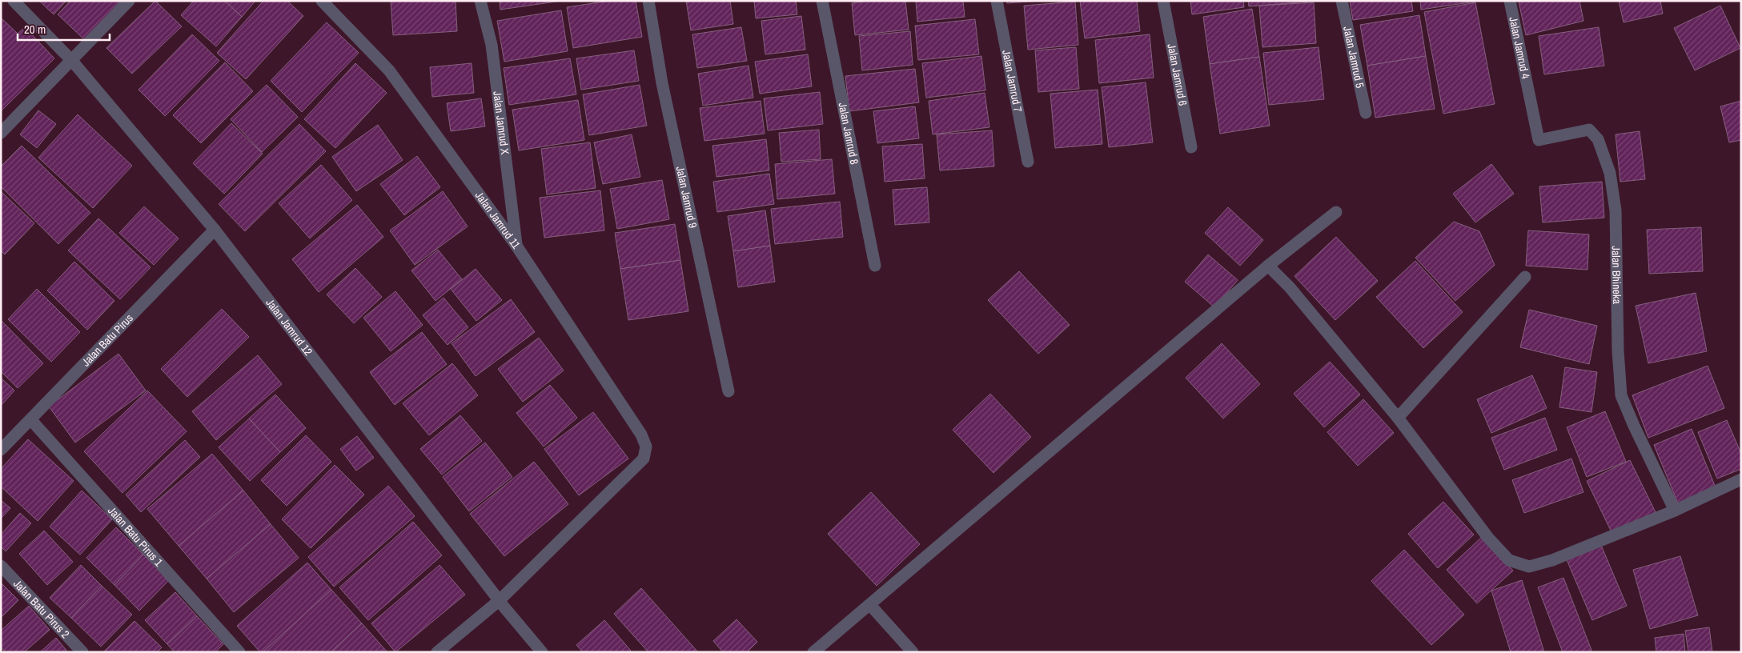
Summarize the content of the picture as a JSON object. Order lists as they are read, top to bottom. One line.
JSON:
{"streets":{"street":["Jalan Jamrud 4","Jalan Jamrud 5","Jalan Jamrud 6","Jalan Jamrud 7","Jalan Jamrud X","Jalan Jamrud 8","Jalan Jamrud 9","Jalan Jamrud 11","Jalan Bhineka","Jalan Jamrud 12","Jalan Batu Pirus","Jalan Batu Pirus 1","Jalan Batu Pirus 2"]},"crossings":[["Jalan Jamrud 4","Jalan Bhineka"],["Jalan Jamrud X","Jalan Jamrud 11"],["Jalan Jamrud 11","Jalan Jamrud 12"],["Jalan Jamrud 12","Jalan Batu Pirus"],["Jalan Batu Pirus","Jalan Batu Pirus 1"]],"scale_bar":"20 m"}
